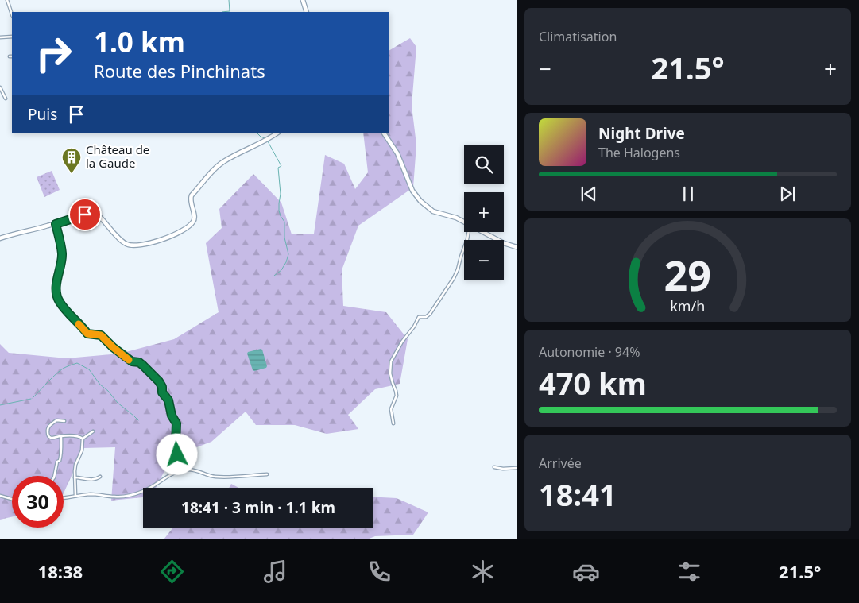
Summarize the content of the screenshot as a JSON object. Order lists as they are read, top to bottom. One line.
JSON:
{"places":{"building":["Château de la Gaude"]},"page":{"tile":["Climatisation",["Autonomie · 94%","470 km"],["Arrivée","18:41"]],"turn":["1.0 km","Route des Pinchinats"],"heat":["−","21.5°","+"],"then":"Puis","song":["Night Drive","The Halogens"],"map_buttons":["+","−"],"limit":"30","trip":"18:41 · 3 min · 1.1 km","tabs":["18:38","21.5°"],"gauge":["29","km/h"]}}
